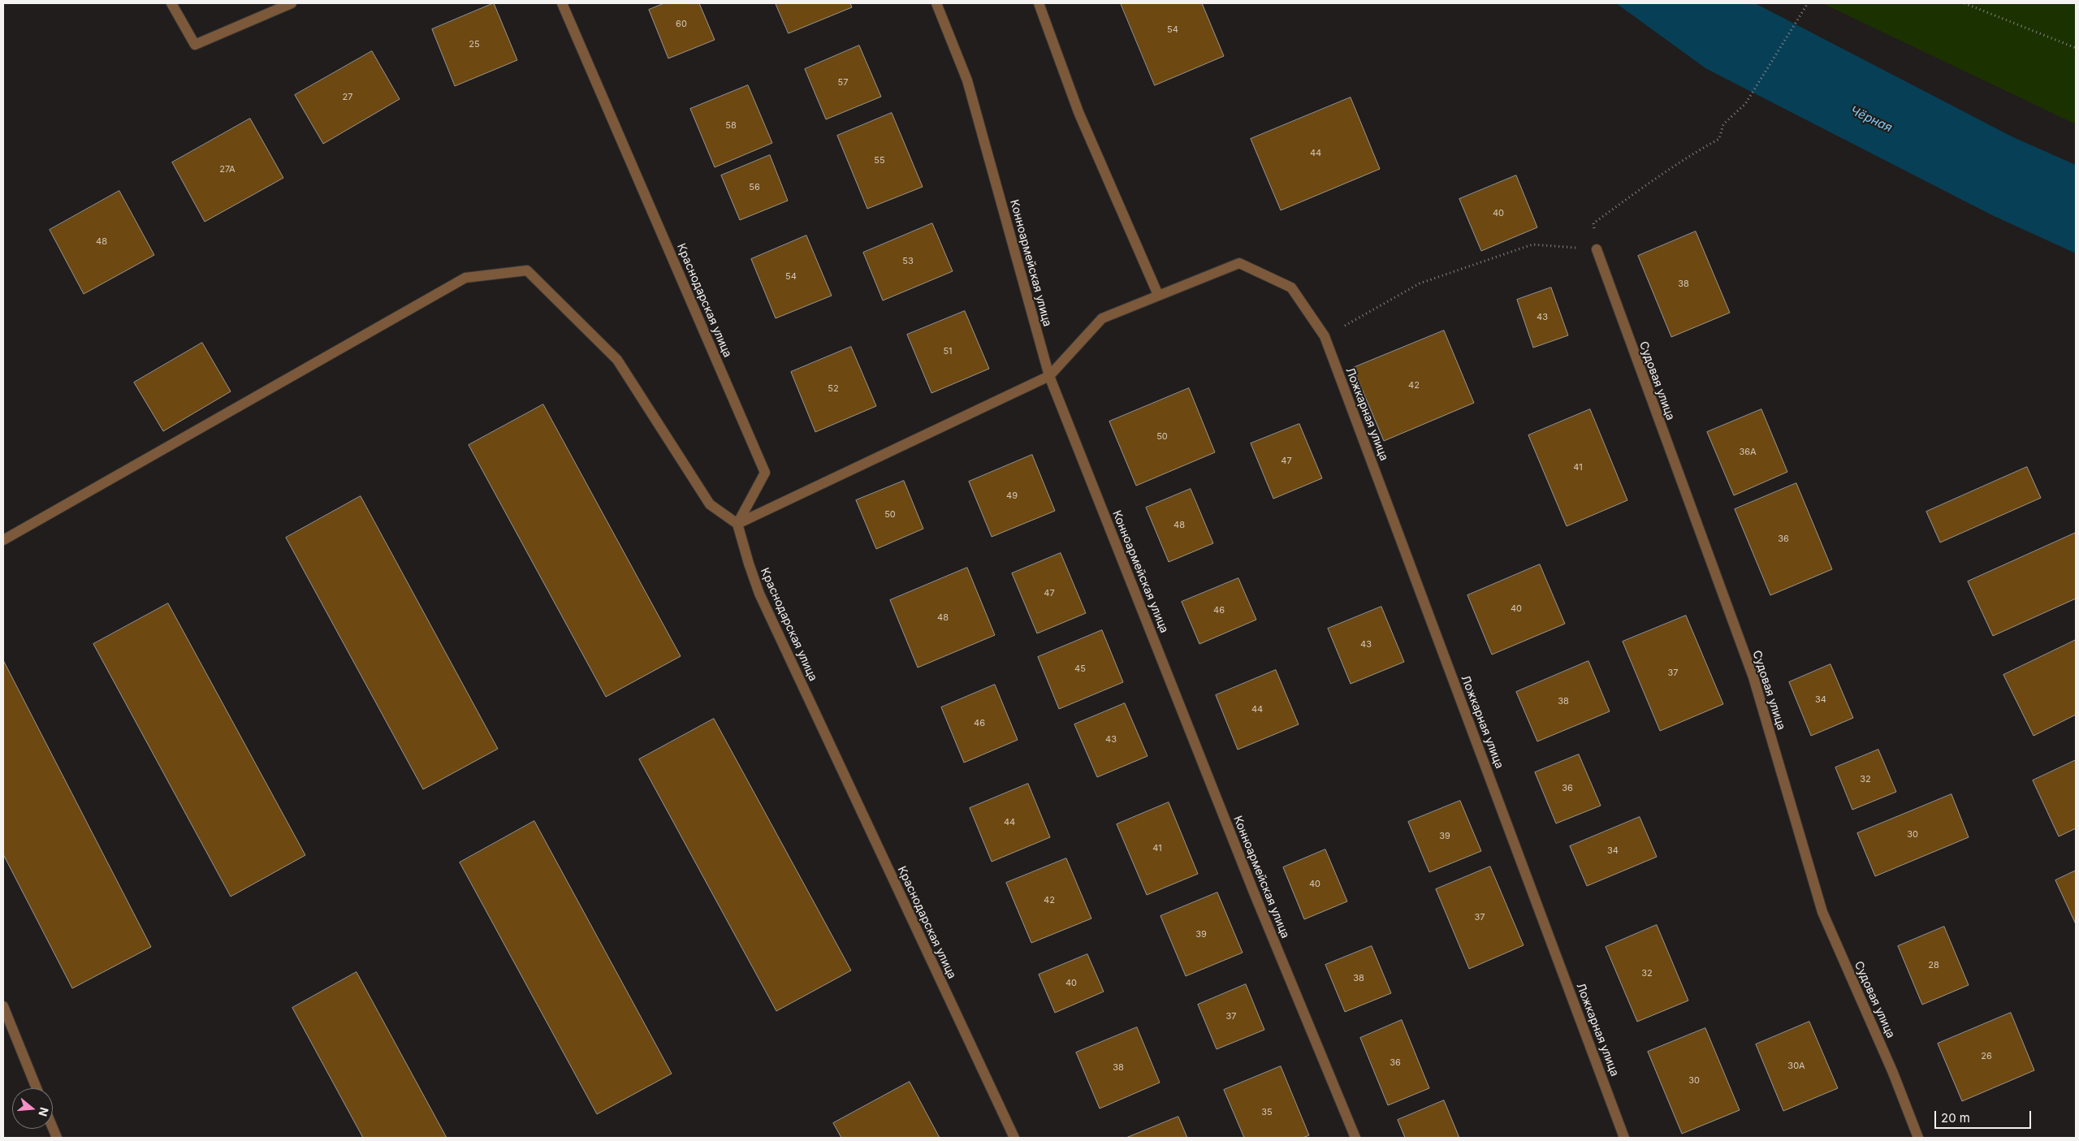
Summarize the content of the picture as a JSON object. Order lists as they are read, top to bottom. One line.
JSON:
{"streets":{"street":["Конноармейская улица","Краснодарская улица","Судовая улица","Ложкарная улица"]},"crossings":[["Конноармейская улица","Ложкарная улица"]],"water":["Чёрная"],"house_numbers":["60","54","25","57","27","58","44","55","27А","56","40","48","53","54","38","43","51","42","52","50","36А","47","41","49","50","48","36","47","40","46","48","43","45","37","34","38","44","46","43","32","36","44","30","39","41","34","40","42","37","39","28","32","38","40","37","26","36","30А","38","30","35"],"scale_bar":"20 m","north":"right"}
